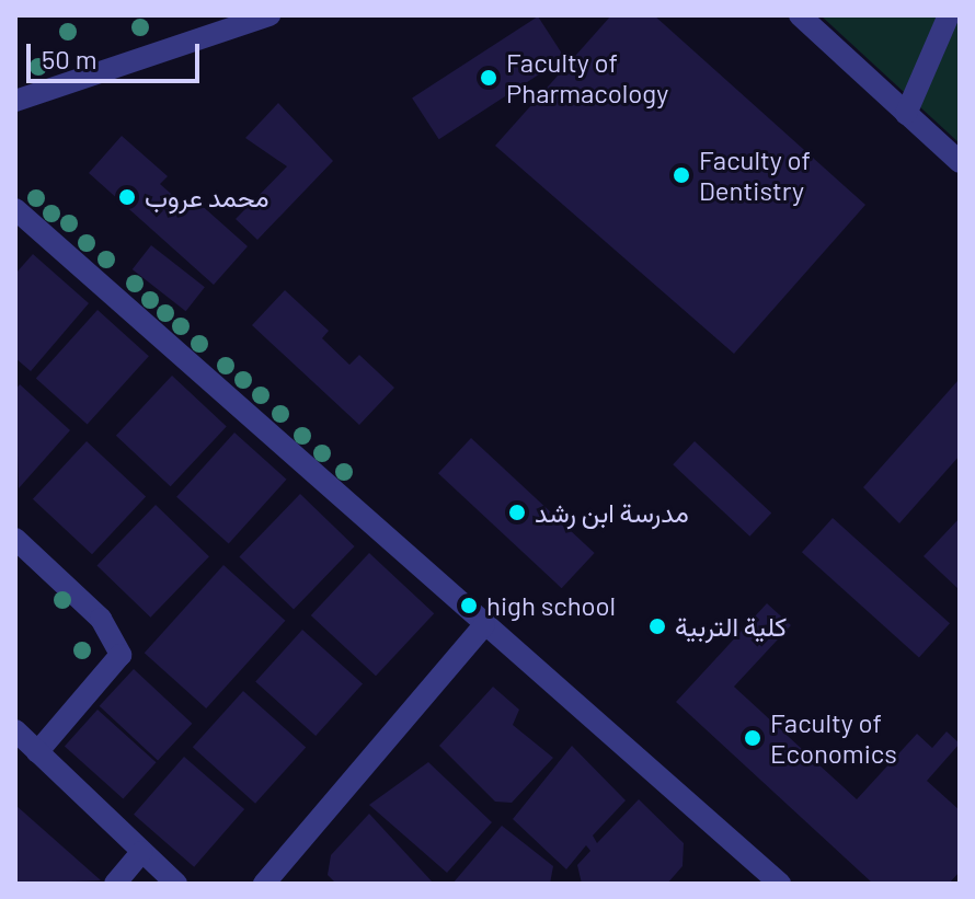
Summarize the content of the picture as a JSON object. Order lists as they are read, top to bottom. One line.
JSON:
{"places":["Faculty of Pharmacology","Faculty of Dentistry","محمد عروب","مدرسة ابن رشد","high school","كلية التربية","Faculty of Economics"],"scale_bar":"50 m"}
